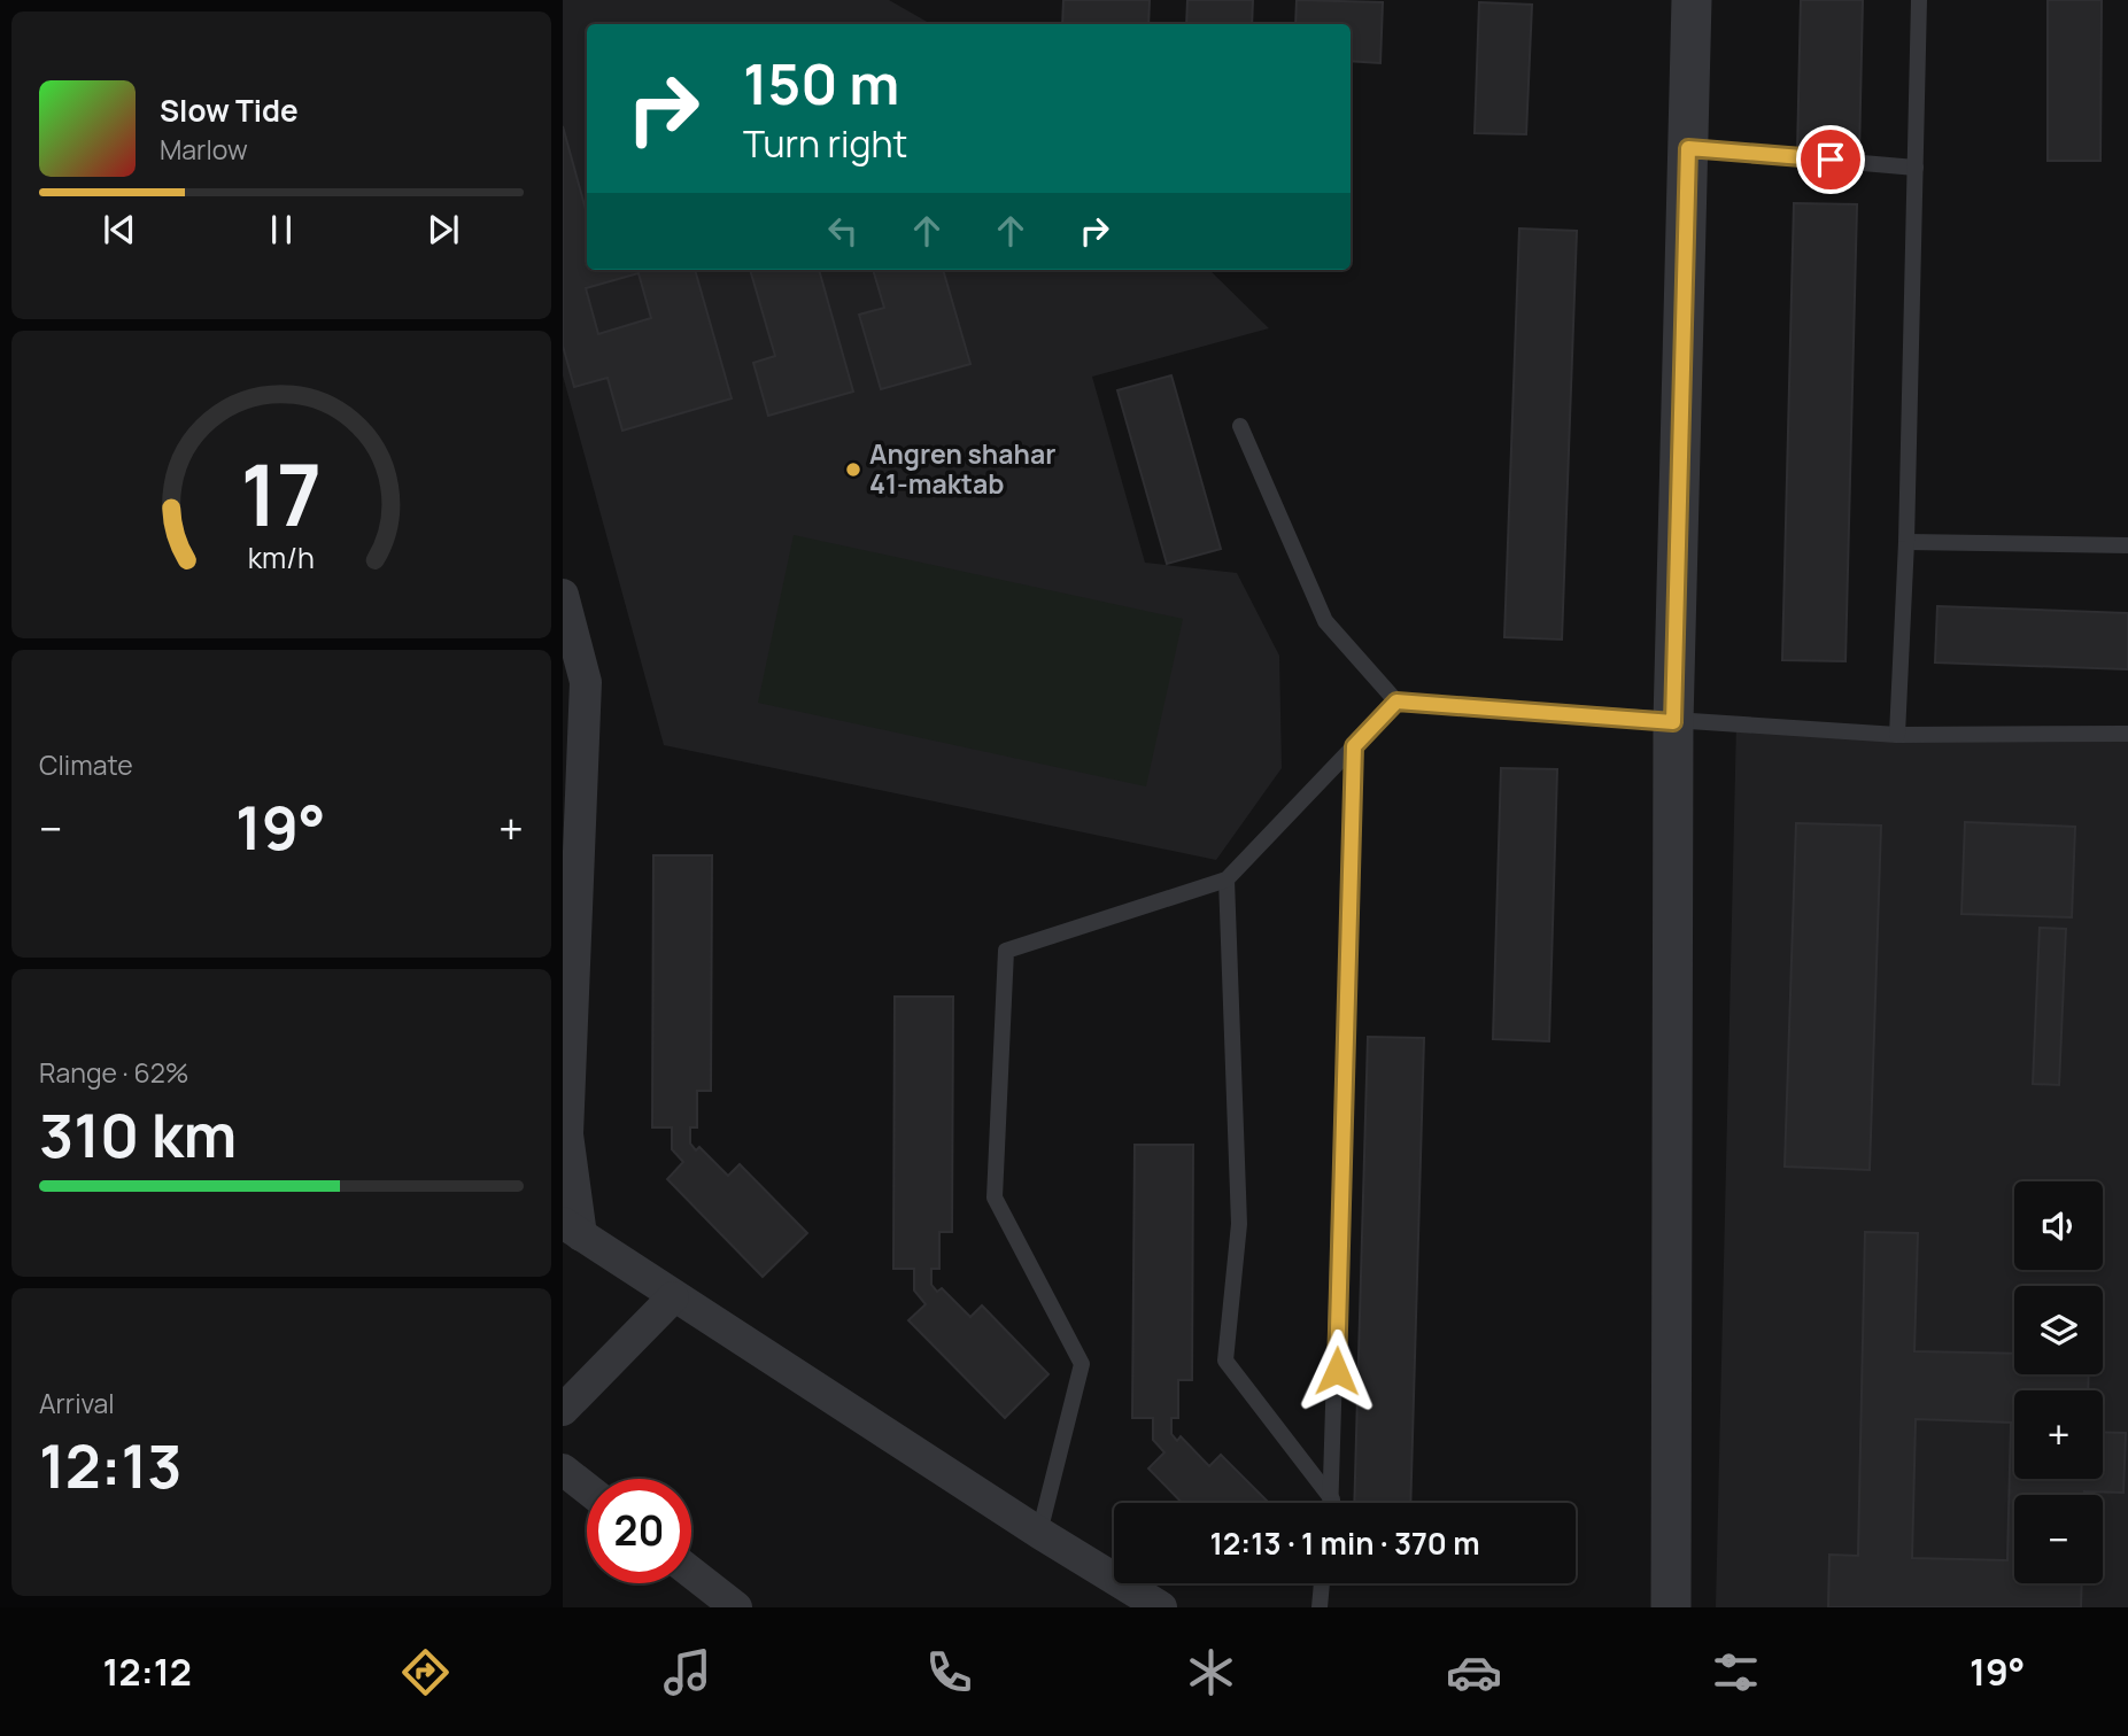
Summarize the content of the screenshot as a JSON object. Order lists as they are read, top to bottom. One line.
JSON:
{"places":["Angren shahar 41-maktab"],"page":{"turn":["150 m","Turn right"],"song":["Slow Tide","Marlow"],"tile":["Climate",["Range · 62%","310 km"],["Arrival","12:13"]],"heat":["−","19°","+"],"map_buttons":["+","−"],"limit":"20","trip":"12:13 · 1 min · 370 m","tabs":["12:12","19°"],"gauge":["17","km/h"]}}
